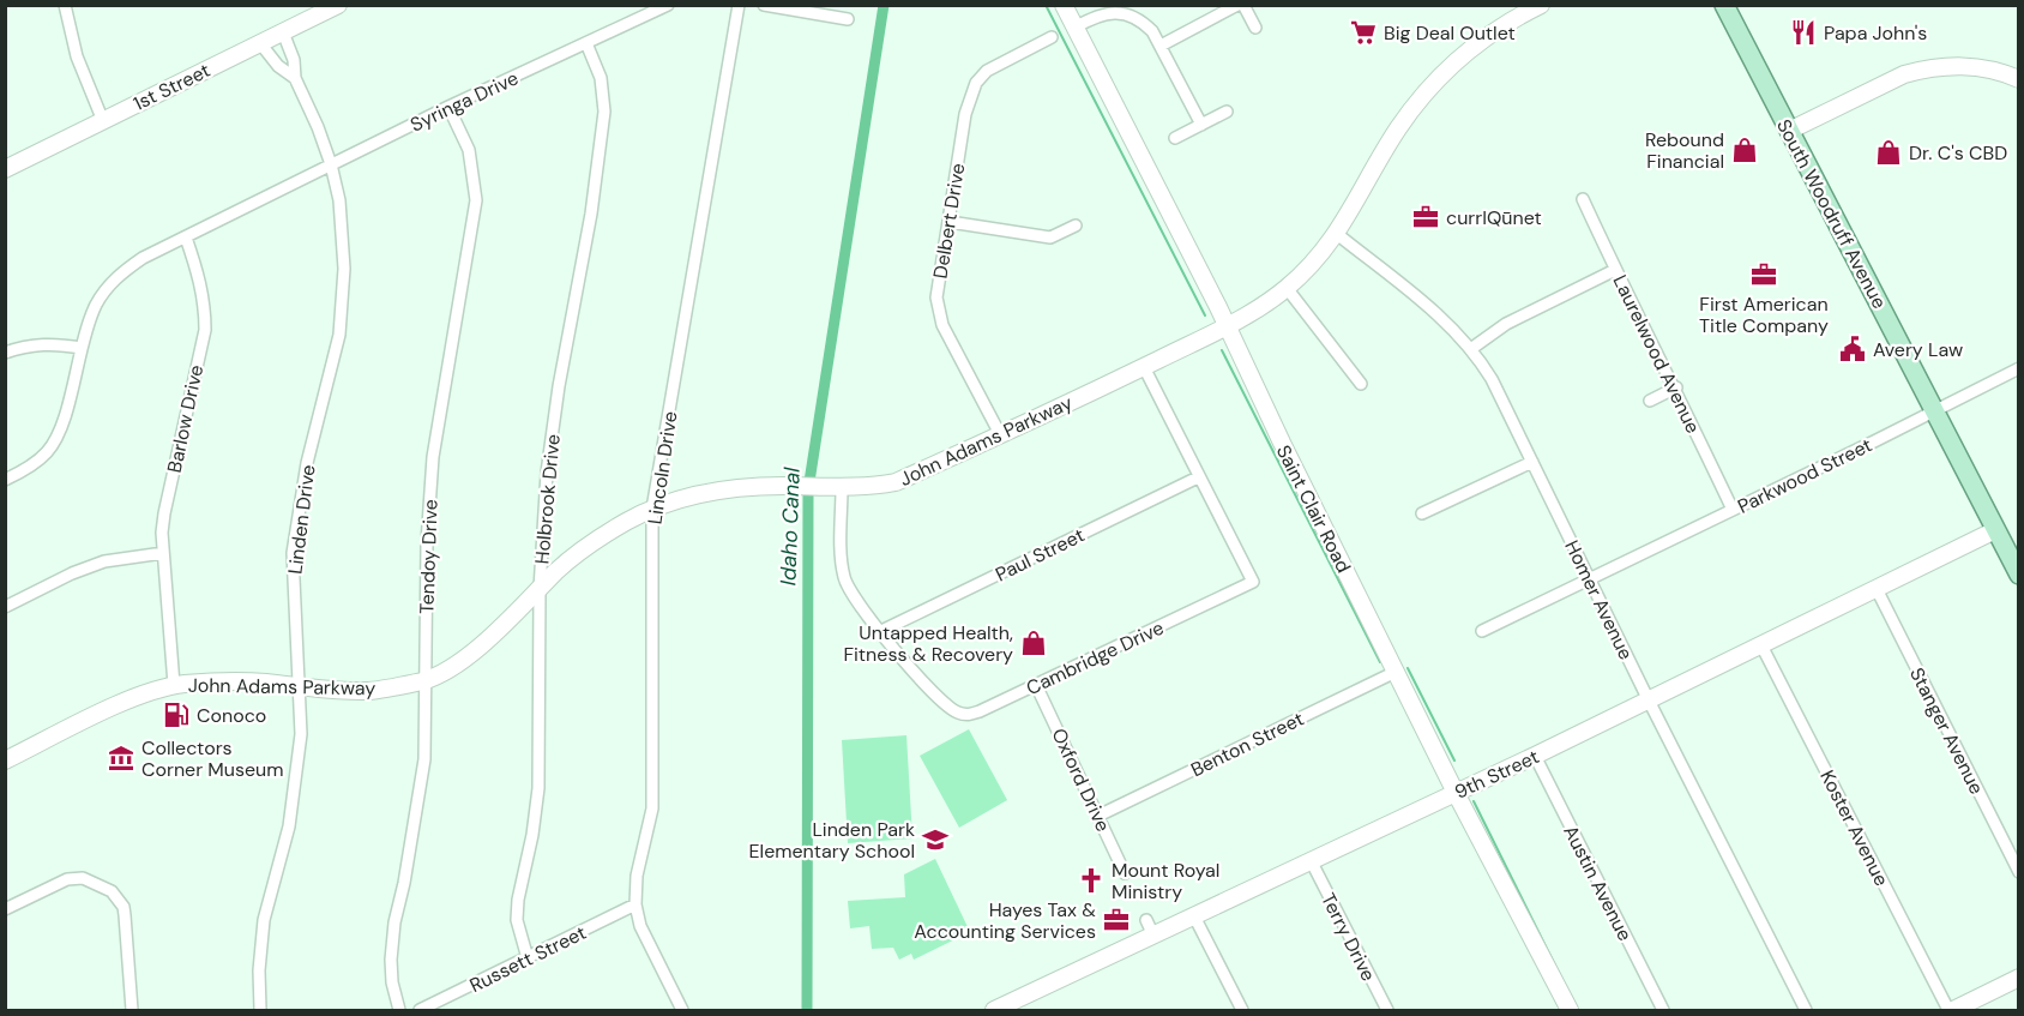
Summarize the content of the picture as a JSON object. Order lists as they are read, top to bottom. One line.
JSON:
{"streets":{"main road":["South Woodruff Avenue"],"street":["1st Street","Syringa Drive","Delbert Drive","Laurelwood Avenue","Barlow Drive","John Adams Parkway","Lincoln Drive","Parkwood Street","Holbrook Drive","Saint Clair Road","Linden Drive","Paul Street","Tendoy Drive","Homer Avenue","Cambridge Drive","Stanger Avenue","Benton Street","9th Street","Oxford Drive","Koster Avenue","Austin Avenue","Terry Drive","Russett Street"]},"crossings":[["1st Street","Linden Drive"],["Syringa Drive","Barlow Drive"],["Syringa Drive","Holbrook Drive"],["Syringa Drive","Linden Drive"],["Syringa Drive","Tendoy Drive"],["South Woodruff Avenue","Parkwood Street"],["South Woodruff Avenue","9th Street"],["Delbert Drive","John Adams Parkway"],["Laurelwood Avenue","Parkwood Street"],["Barlow Drive","John Adams Parkway"],["John Adams Parkway","Lincoln Drive"],["John Adams Parkway","Holbrook Drive"],["John Adams Parkway","Saint Clair Road"],["John Adams Parkway","Linden Drive"],["John Adams Parkway","Tendoy Drive"],["John Adams Parkway","Homer Avenue"],["John Adams Parkway","Cambridge Drive"],["Lincoln Drive","Russett Street"],["Parkwood Street","Homer Avenue"],["Holbrook Drive","Russett Street"],["Saint Clair Road","Benton Street"],["Saint Clair Road","9th Street"],["Paul Street","Cambridge Drive"],["Homer Avenue","9th Street"],["Cambridge Drive","Oxford Drive"],["Stanger Avenue","9th Street"],["Benton Street","Oxford Drive"],["9th Street","Koster Avenue"],["9th Street","Austin Avenue"],["9th Street","Terry Drive"]],"water":["Idaho Canal"],"places":{"supermarket":["Big Deal Outlet"],"restaurant":["Papa John's"],"shop":["Rebound Financial","Dr. C's CBD","Untapped Health, Fitness & Recovery"],"office":["currIQūnet","First American Title Company","Hayes Tax & Accounting Services"],"public building":["Avery Law"],"fuel station":["Conoco"],"museum":["Collectors Corner Museum"],"school or university":["Linden Park Elementary School"],"church":["Mount Royal Ministry"]}}
